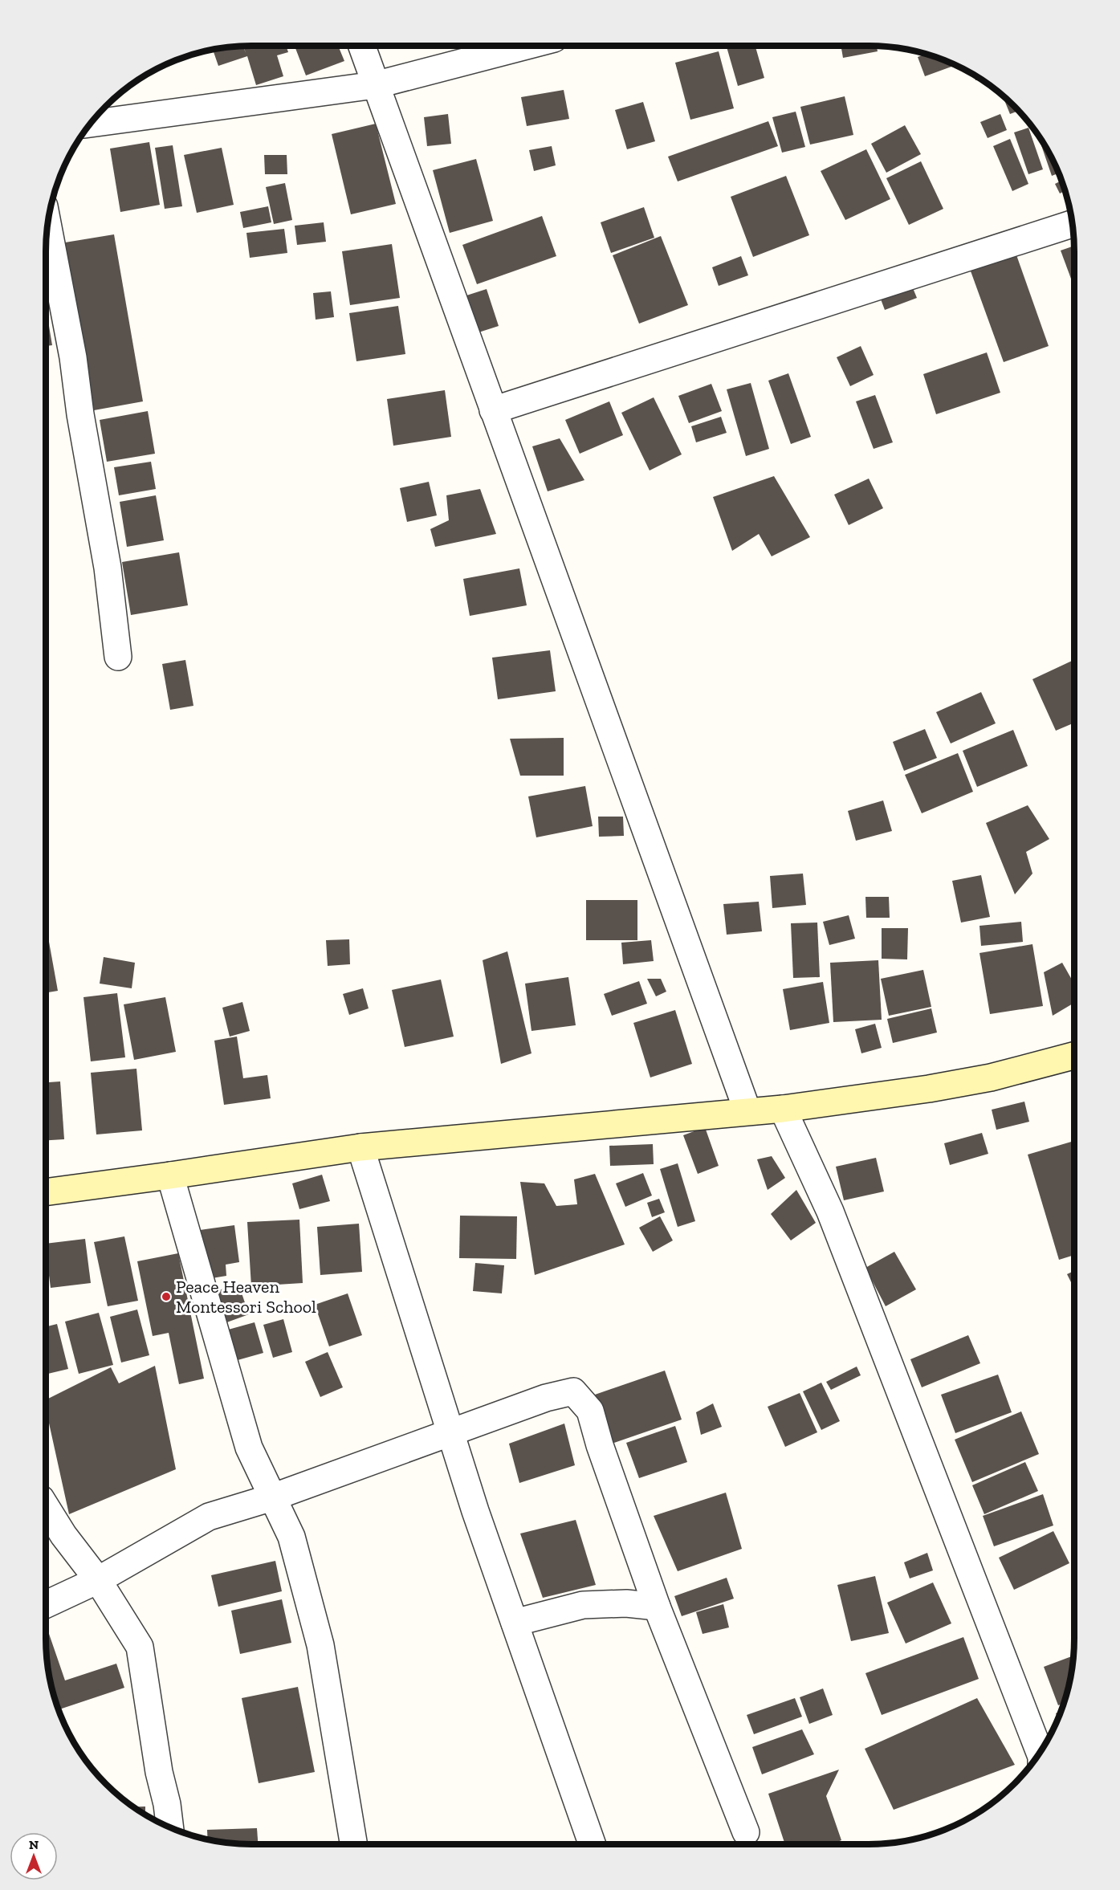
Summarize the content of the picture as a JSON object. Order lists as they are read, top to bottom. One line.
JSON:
{"places":["Peace Heaven Montessori School"],"north":"top"}
